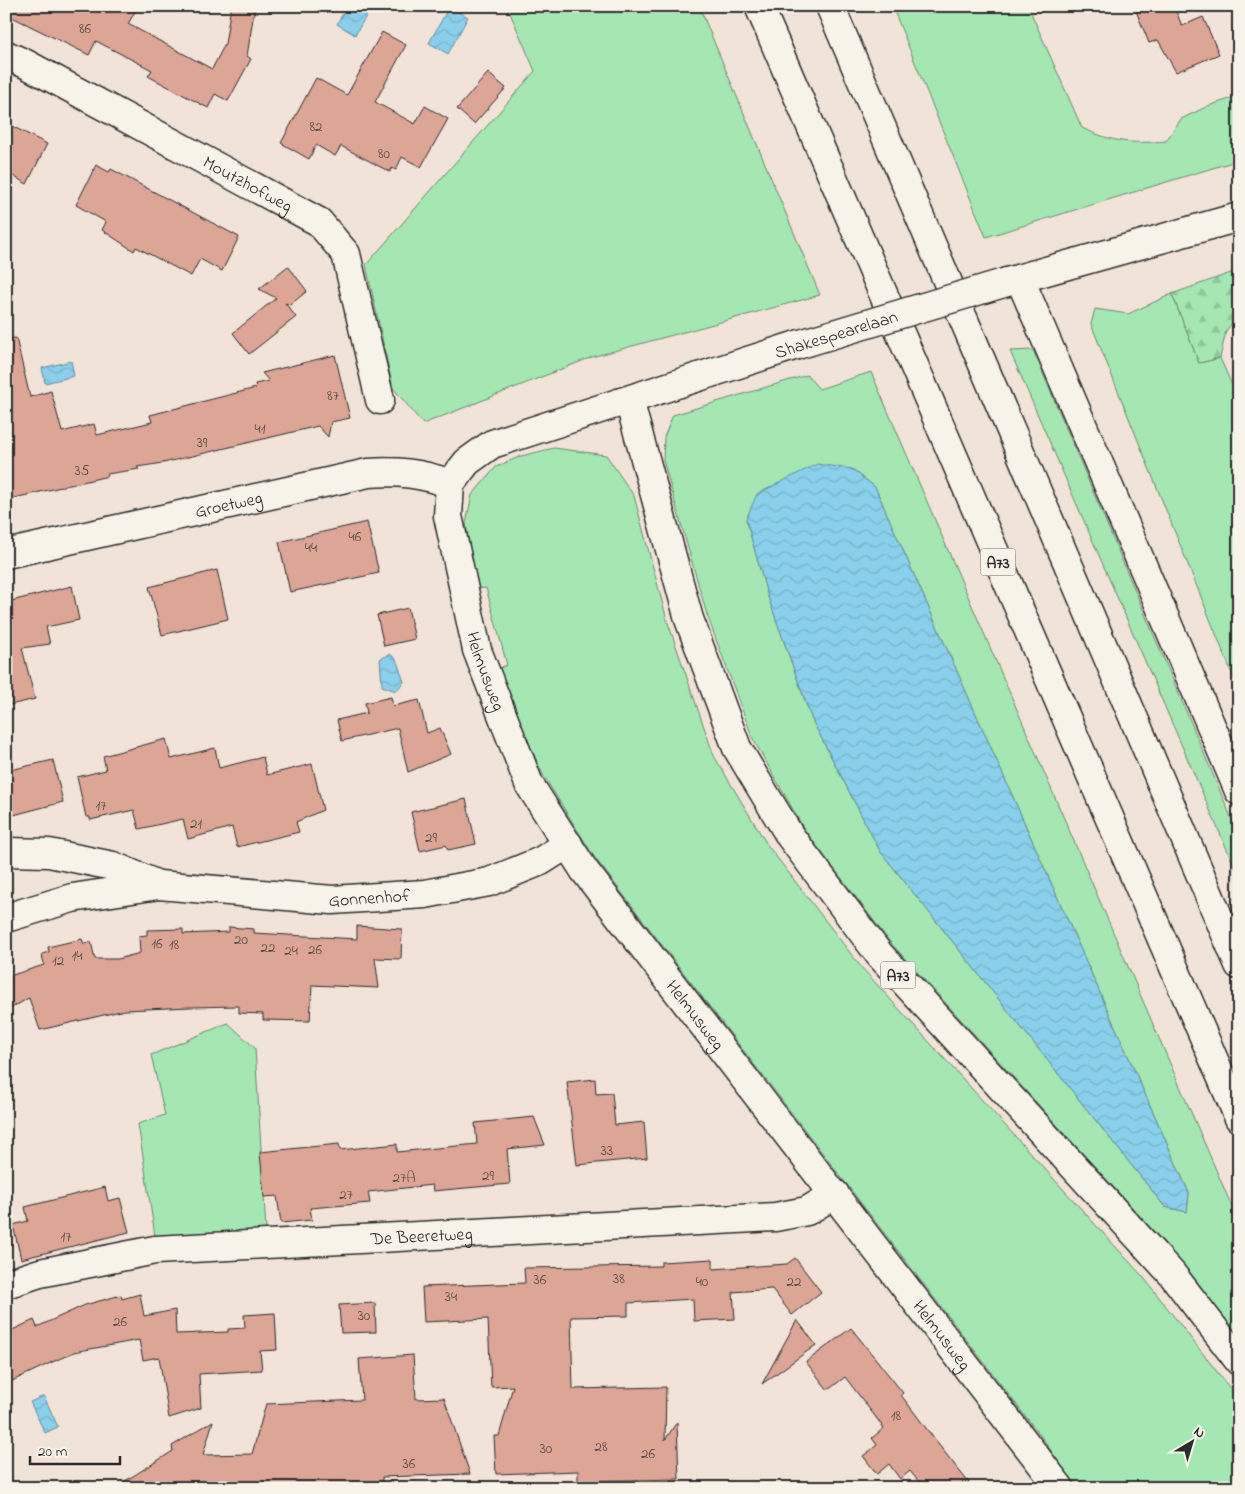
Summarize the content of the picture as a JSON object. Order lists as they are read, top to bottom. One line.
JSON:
{"streets":{"main road":["Moutzhofweg","Shakespearelaan","Groetweg","A73","Helmusweg","Gonnenhof","De Beeretweg"]},"crossings":[["Shakespearelaan","Groetweg"],["Shakespearelaan","A73"],["Shakespearelaan","Helmusweg"],["Groetweg","Helmusweg"],["Helmusweg","Gonnenhof"],["Helmusweg","De Beeretweg"]],"house_numbers":["86","82","80","87","41","39","35","46","44","17","21","29","20","16","18","22","26","24","14","12","33","29","27A","27","17","38","36","40","22","34","30","26","18","28","30","26","36"],"scale_bar":"20 m","north":"top right"}
